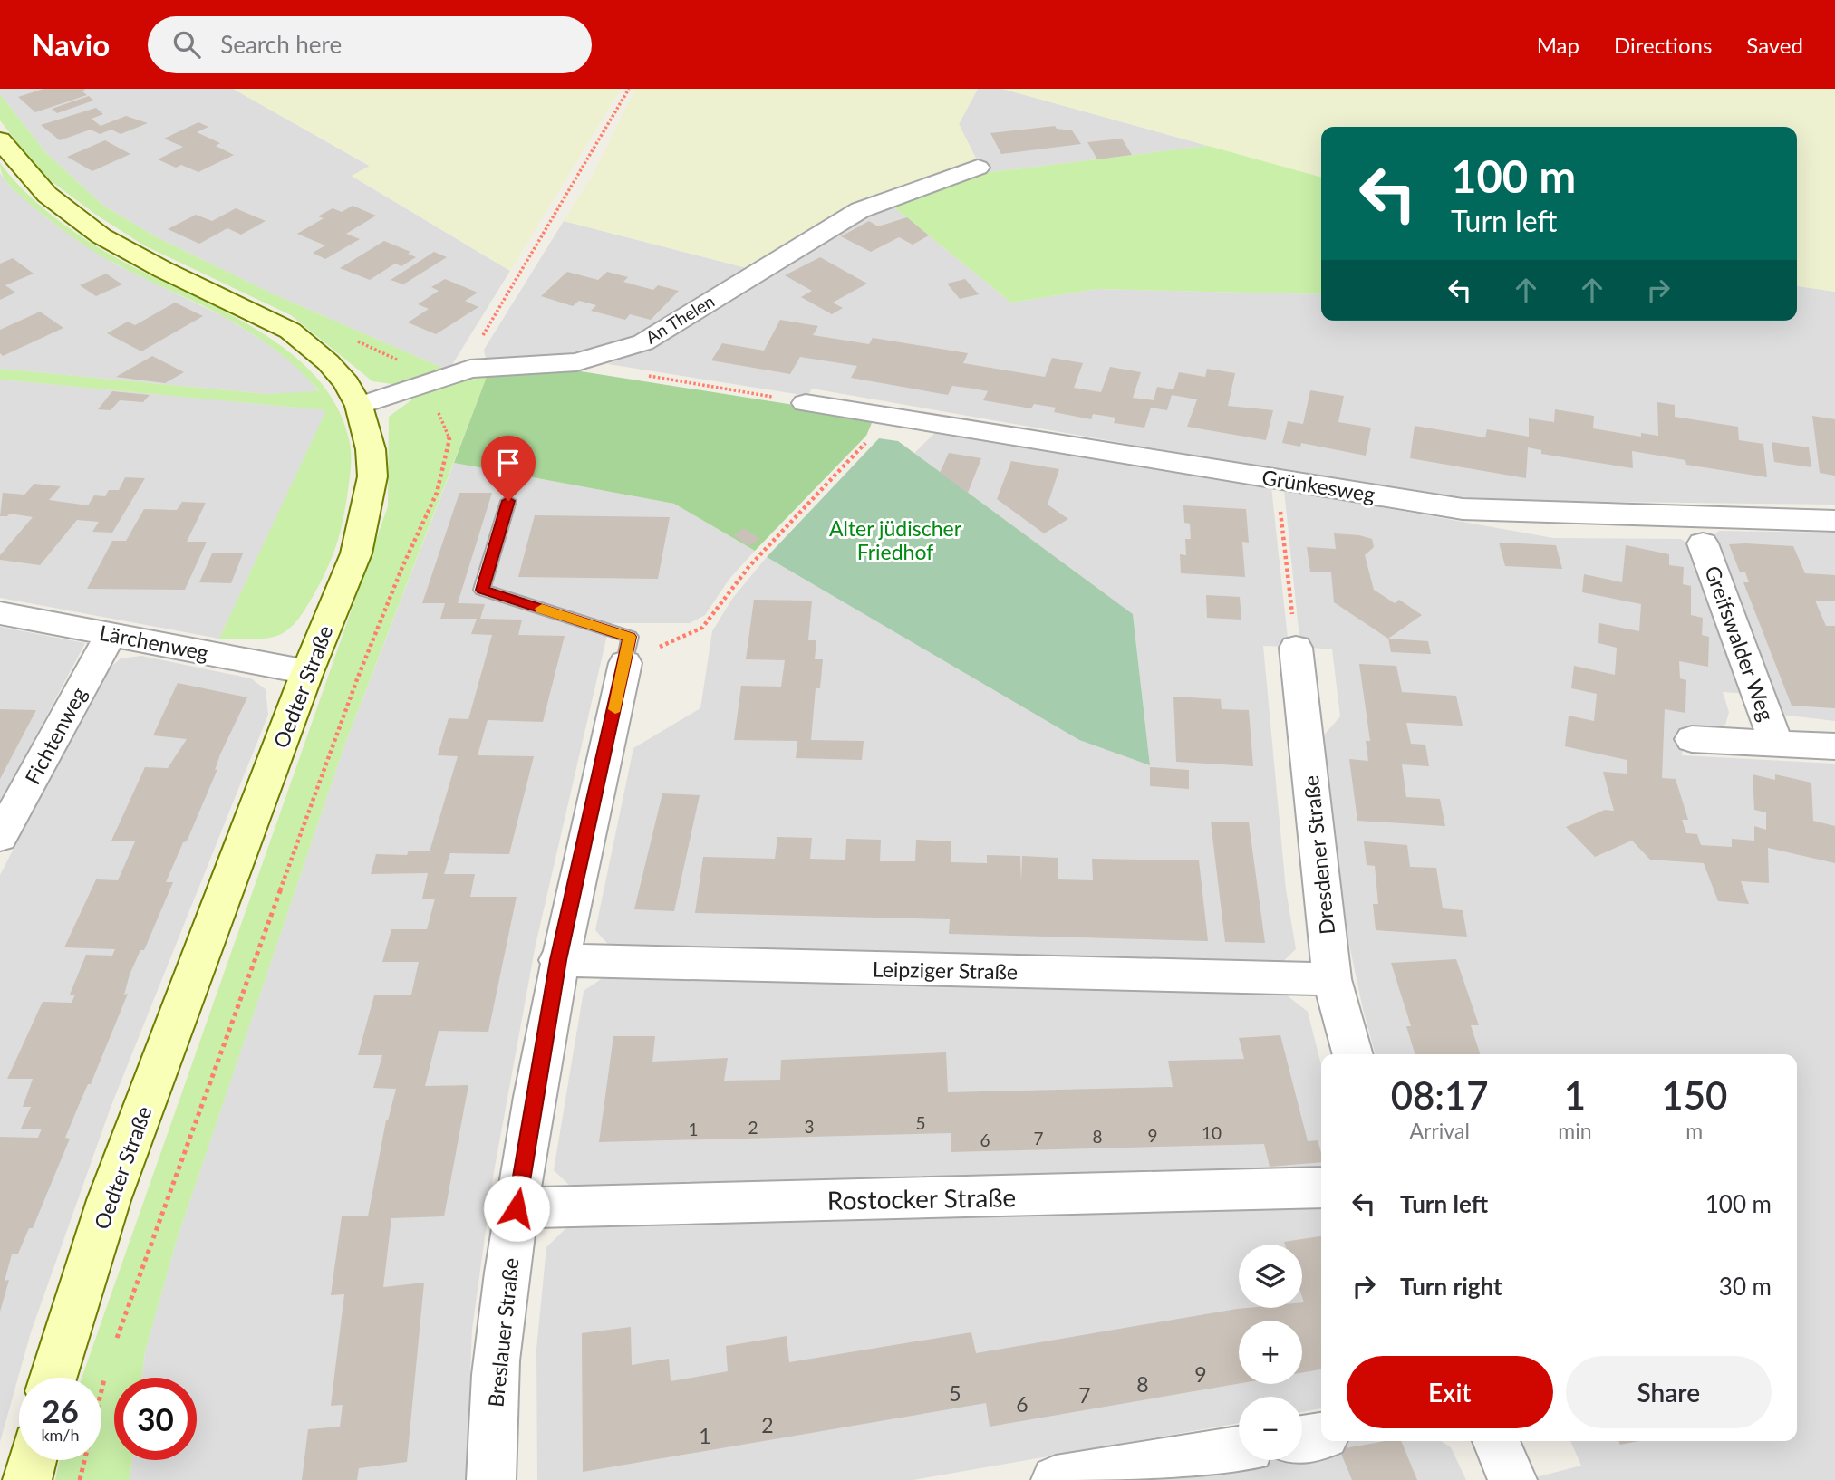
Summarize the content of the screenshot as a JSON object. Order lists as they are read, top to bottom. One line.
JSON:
{"streets":{"main road":["Oedter Straße"],"street":["An Thelen","Grünkesweg","Lärchenweg","Greifswalder Weg","Fichtenweg","Dresdener Straße","Leipziger Straße","Rostocker Straße","Breslauer Straße"]},"crossings":[["An Thelen","Oedter Straße"],["Lärchenweg","Oedter Straße"],["Lärchenweg","Fichtenweg"],["Dresdener Straße","Leipziger Straße"],["Leipziger Straße","Breslauer Straße"],["Rostocker Straße","Breslauer Straße"]],"parks":["Alter jüdischer Friedhof"],"house_numbers":["5","3","2","1","10","9","8","7","6","9","8","5","7","6","2","1"],"page":{"header":"Navio","search":"Search here","nav":["Map","Directions","Saved"],"turn":["100 m","Turn left"],"eta":["08:17","Arrival","1","min","150","m"],"list":[{"name":"Turn left","value":"100 m"},{"name":"Turn right","value":"30 m"}],"map_buttons":["+","−"],"buttons":["Exit","Share"],"speed":"26 km/h","limit":"30"}}
